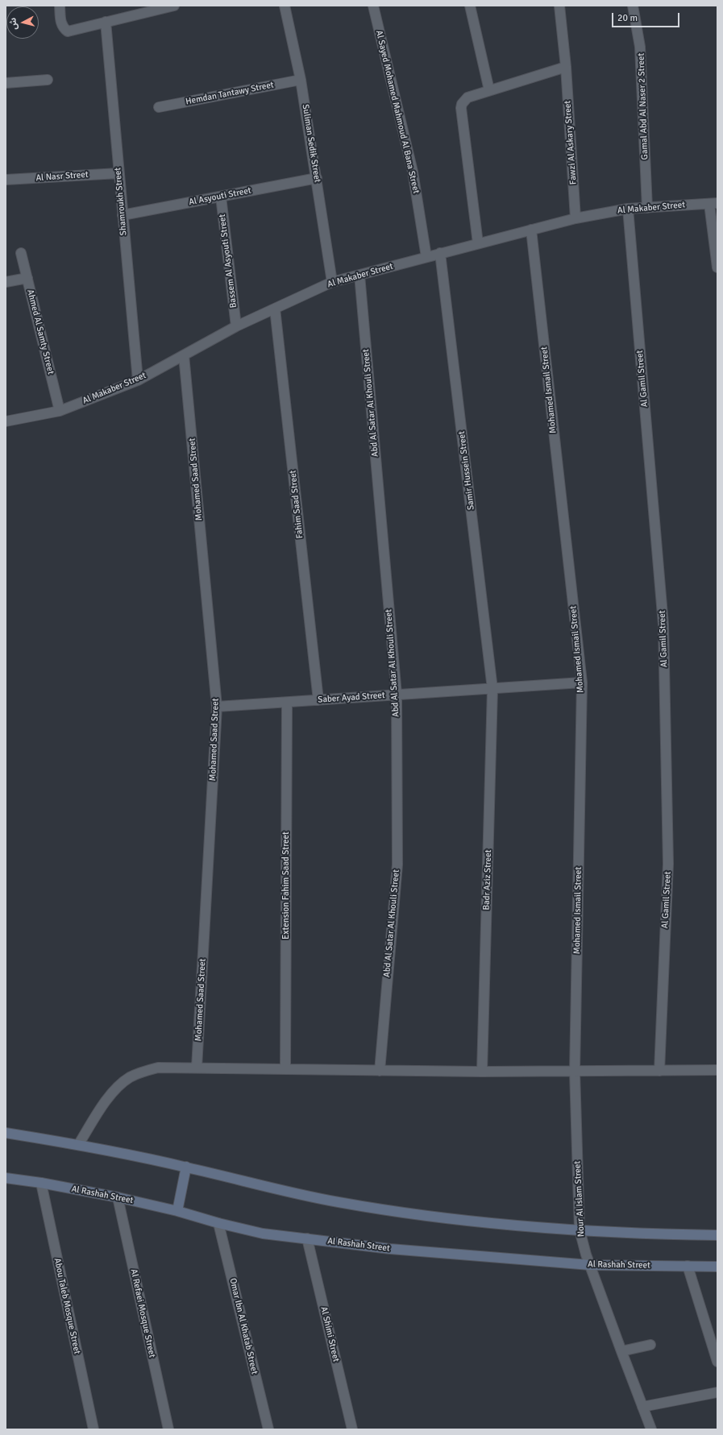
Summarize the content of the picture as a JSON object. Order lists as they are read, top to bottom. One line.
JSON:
{"streets":{"main road":["Al Rashah Street"],"street":["Hemdan Tantawy Street","Gamal Abd Al Naser 2 Street","Al Sayed Mohamed Mahmoud Al Bana Street","Fawzi Al Askary Street","Suliman Sedik Street","Al Nasr Street","Al Asyouti Street","Shamroukh Street","Al Makaber Street","Bassem Al Asyouti Street","Ahmed Al Samty Street","Al Gamil Street","Mohamed Ismail Street","Abd Al Satar Al Khouli Street","Samir Hussein Street","Mohamed Saad Street","Fahim Saad Street","Saber Ayad Street","Badr Aziz Street","Extension Fahim Saad Street","Nour Al Islam Street","Abou Taleb Mosque Street","Al Refaei Mosque Street","Omar Ibn Al Khatab Street","Al Shimi Street"]},"crossings":[["Hemdan Tantawy Street","Suliman Sedik Street"],["Gamal Abd Al Naser 2 Street","Al Makaber Street"],["Al Sayed Mohamed Mahmoud Al Bana Street","Al Makaber Street"],["Fawzi Al Askary Street","Al Makaber Street"],["Suliman Sedik Street","Al Asyouti Street"],["Suliman Sedik Street","Al Makaber Street"],["Al Nasr Street","Shamroukh Street"],["Al Asyouti Street","Shamroukh Street"],["Al Asyouti Street","Bassem Al Asyouti Street"],["Shamroukh Street","Al Makaber Street"],["Al Makaber Street","Bassem Al Asyouti Street"],["Al Makaber Street","Ahmed Al Samty Street"],["Al Makaber Street","Al Gamil Street"],["Al Makaber Street","Mohamed Ismail Street"],["Al Makaber Street","Abd Al Satar Al Khouli Street"],["Al Makaber Street","Samir Hussein Street"],["Al Makaber Street","Mohamed Saad Street"],["Al Makaber Street","Fahim Saad Street"],["Mohamed Ismail Street","Saber Ayad Street"],["Mohamed Ismail Street","Nour Al Islam Street"],["Abd Al Satar Al Khouli Street","Saber Ayad Street"],["Samir Hussein Street","Saber Ayad Street"],["Samir Hussein Street","Badr Aziz Street"],["Mohamed Saad Street","Saber Ayad Street"],["Fahim Saad Street","Saber Ayad Street"],["Saber Ayad Street","Badr Aziz Street"],["Saber Ayad Street","Extension Fahim Saad Street"],["Al Rashah Street","Nour Al Islam Street"],["Al Rashah Street","Abou Taleb Mosque Street"],["Al Rashah Street","Al Refaei Mosque Street"],["Al Rashah Street","Omar Ibn Al Khatab Street"],["Al Rashah Street","Al Shimi Street"]],"scale_bar":"20 m","north":"left"}
